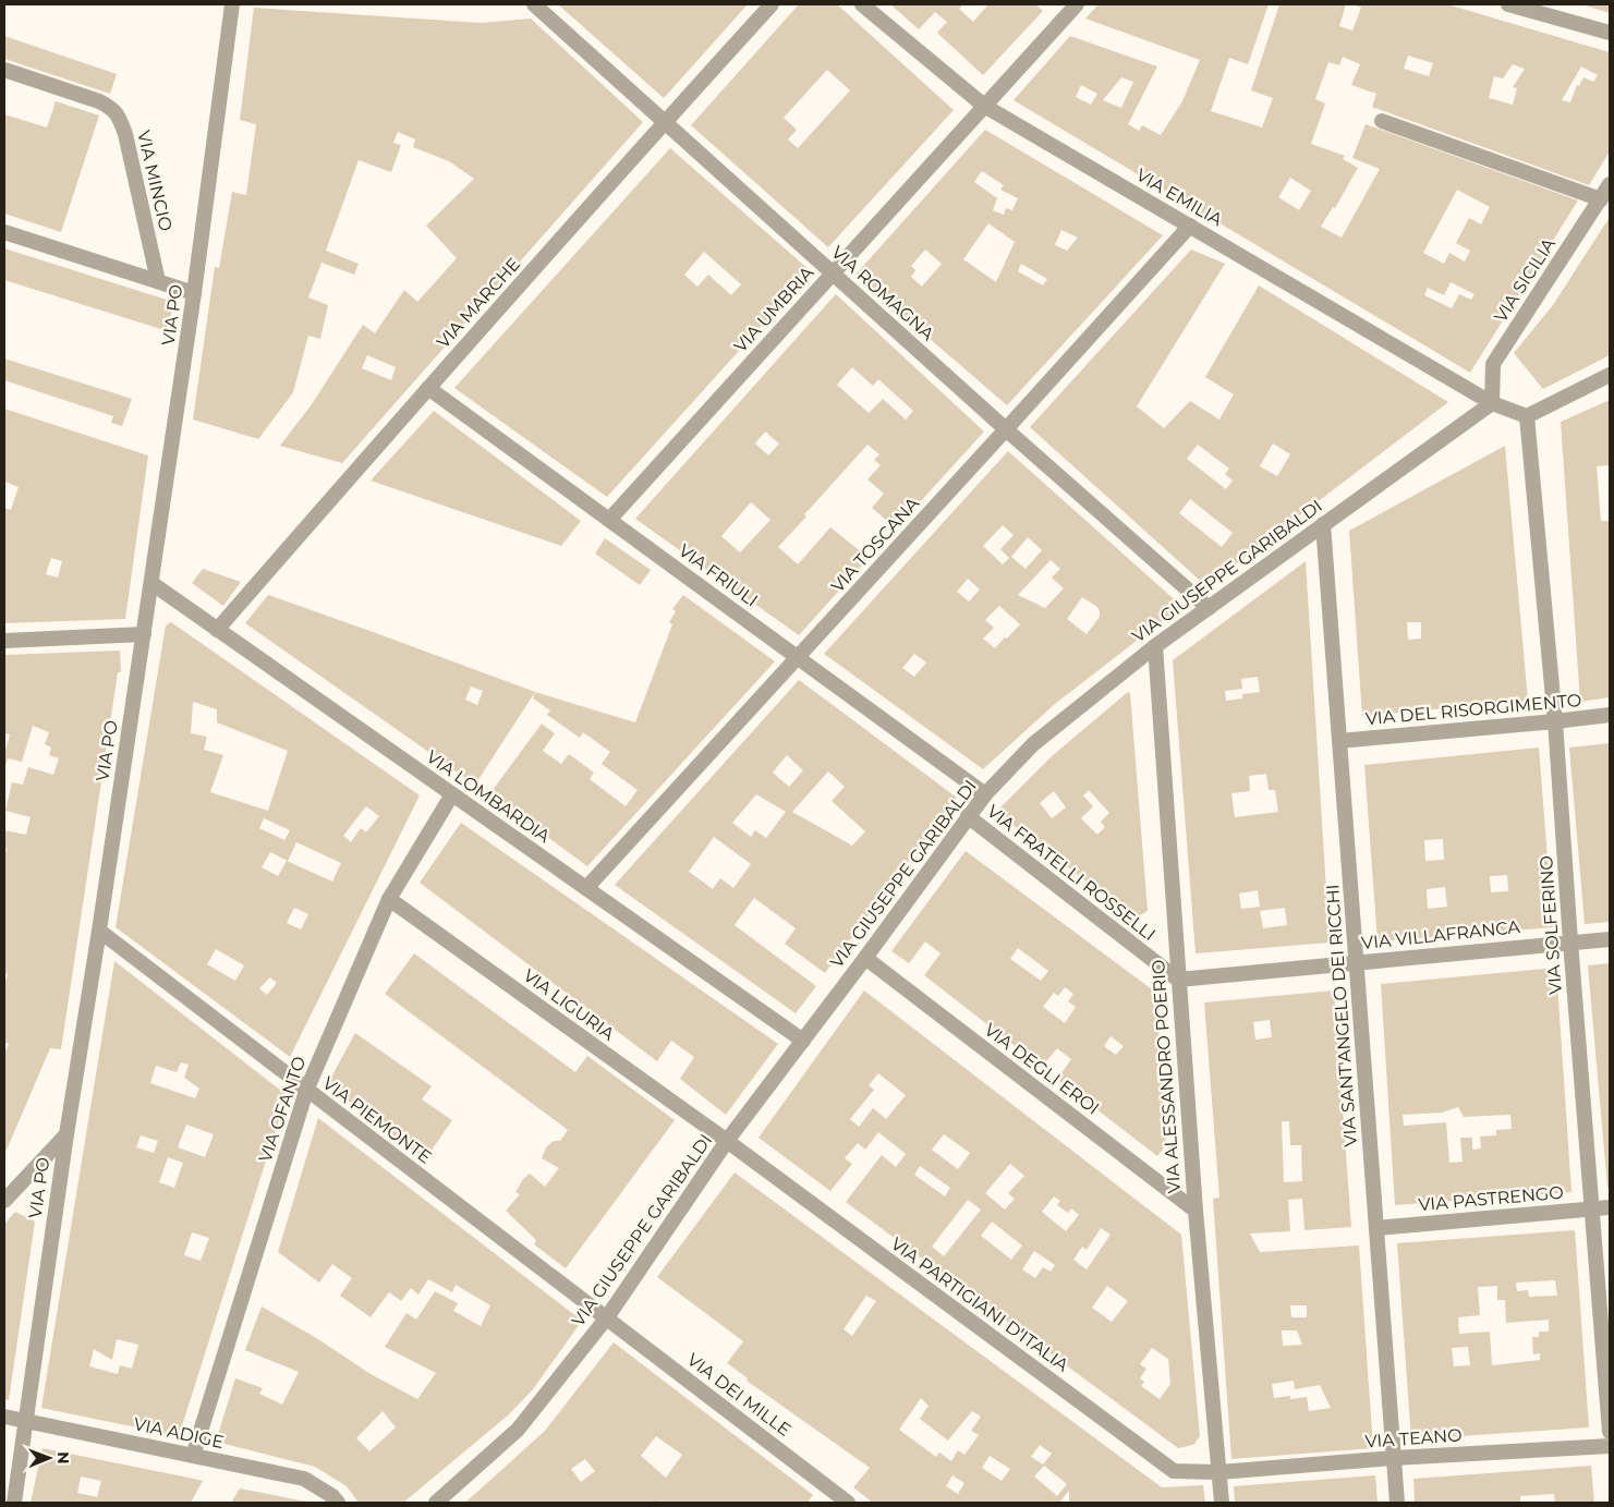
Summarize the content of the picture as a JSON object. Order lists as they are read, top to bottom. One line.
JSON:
{"streets":{"street":["VIA MINCIO","VIA EMILIA","VIA SICILIA","VIA ROMAGNA","VIA MARCHE","VIA UMBRIA","VIA PO","VIA TOSCANA","VIA GIUSEPPE GARIBALDI","VIA FRIULI","VIA DEL RISORGIMENTO","VIA LOMBARDIA","VIA FRATELLI ROSSELLI","VIA SOLFERINO","VIA VILLAFRANCA","VIA LIGURIA","VIA SANT'ANGELO DEI RICCHI","VIA DEGLI EROI","VIA ALESSANDRO POERIO","VIA OFANTO","VIA PIEMONTE","VIA PASTRENGO","VIA PARTIGIANI D'ITALIA","VIA DEI MILLE","VIA ADIGE","VIA TEANO"]},"crossings":[["VIA EMILIA","VIA SICILIA"],["VIA EMILIA","VIA UMBRIA"],["VIA EMILIA","VIA TOSCANA"],["VIA EMILIA","VIA GIUSEPPE GARIBALDI"],["VIA SICILIA","VIA GIUSEPPE GARIBALDI"],["VIA ROMAGNA","VIA MARCHE"],["VIA ROMAGNA","VIA UMBRIA"],["VIA ROMAGNA","VIA TOSCANA"],["VIA ROMAGNA","VIA GIUSEPPE GARIBALDI"],["VIA MARCHE","VIA FRIULI"],["VIA MARCHE","VIA LOMBARDIA"],["VIA UMBRIA","VIA FRIULI"],["VIA PO","VIA LOMBARDIA"],["VIA PO","VIA PIEMONTE"],["VIA PO","VIA ADIGE"],["VIA TOSCANA","VIA FRIULI"],["VIA TOSCANA","VIA LOMBARDIA"],["VIA GIUSEPPE GARIBALDI","VIA FRIULI"],["VIA GIUSEPPE GARIBALDI","VIA LOMBARDIA"],["VIA GIUSEPPE GARIBALDI","VIA FRATELLI ROSSELLI"],["VIA GIUSEPPE GARIBALDI","VIA LIGURIA"],["VIA GIUSEPPE GARIBALDI","VIA SANT'ANGELO DEI RICCHI"],["VIA GIUSEPPE GARIBALDI","VIA DEGLI EROI"],["VIA GIUSEPPE GARIBALDI","VIA ALESSANDRO POERIO"],["VIA GIUSEPPE GARIBALDI","VIA PIEMONTE"],["VIA GIUSEPPE GARIBALDI","VIA PARTIGIANI D'ITALIA"],["VIA GIUSEPPE GARIBALDI","VIA DEI MILLE"],["VIA DEL RISORGIMENTO","VIA SOLFERINO"],["VIA DEL RISORGIMENTO","VIA SANT'ANGELO DEI RICCHI"],["VIA LOMBARDIA","VIA OFANTO"],["VIA FRATELLI ROSSELLI","VIA VILLAFRANCA"],["VIA FRATELLI ROSSELLI","VIA ALESSANDRO POERIO"],["VIA SOLFERINO","VIA VILLAFRANCA"],["VIA SOLFERINO","VIA PASTRENGO"],["VIA VILLAFRANCA","VIA SANT'ANGELO DEI RICCHI"],["VIA VILLAFRANCA","VIA ALESSANDRO POERIO"],["VIA LIGURIA","VIA OFANTO"],["VIA LIGURIA","VIA PARTIGIANI D'ITALIA"],["VIA SANT'ANGELO DEI RICCHI","VIA PASTRENGO"],["VIA SANT'ANGELO DEI RICCHI","VIA TEANO"],["VIA DEGLI EROI","VIA ALESSANDRO POERIO"],["VIA ALESSANDRO POERIO","VIA PARTIGIANI D'ITALIA"],["VIA ALESSANDRO POERIO","VIA TEANO"],["VIA OFANTO","VIA PIEMONTE"],["VIA OFANTO","VIA ADIGE"],["VIA PIEMONTE","VIA DEI MILLE"],["VIA PARTIGIANI D'ITALIA","VIA TEANO"]],"north":"right"}
